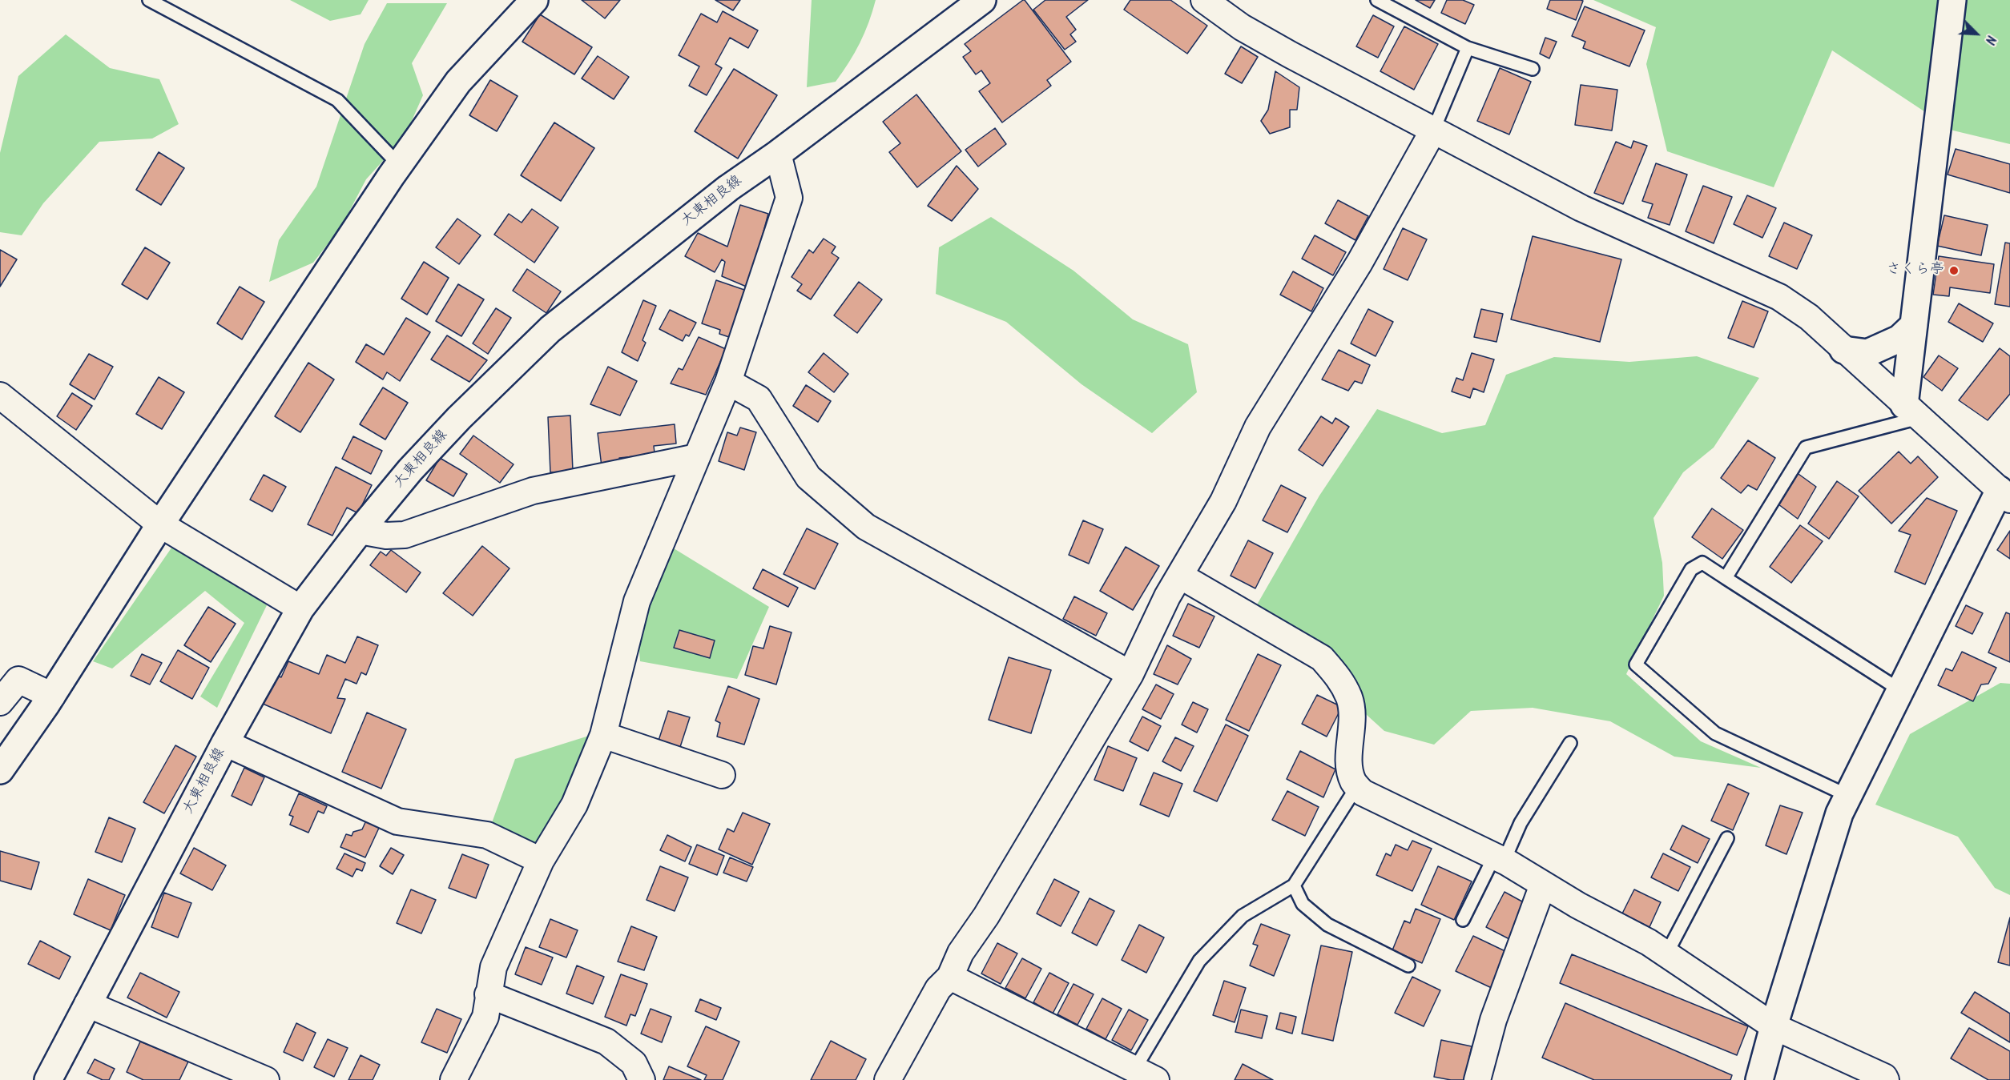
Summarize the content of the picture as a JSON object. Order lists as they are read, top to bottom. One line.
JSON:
{"streets":{"street":["大東相良線"]},"places":["さくら亭"],"north":"bottom right"}
